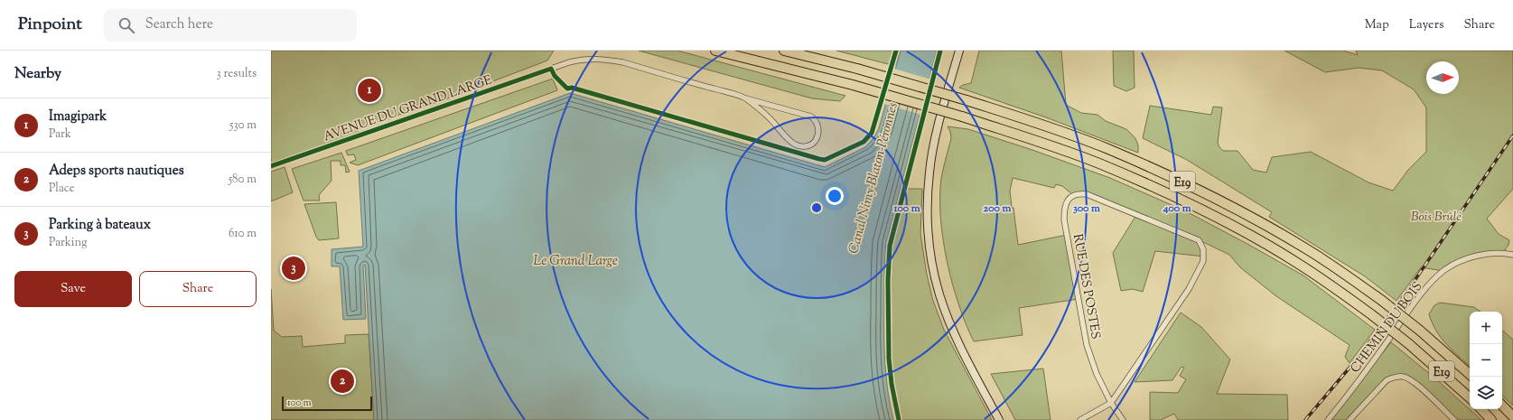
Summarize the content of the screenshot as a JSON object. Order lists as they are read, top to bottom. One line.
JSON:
{"streets":{"highway":["E19"],"street":["AVENUE DU GRAND LARGE","RUE DES POSTES","CHEMIN DU BOIS"]},"water":["Canal Nimy-Blaton-Péronnes","Le Grand Large"],"parks":["Bois Brûlé"],"scale_bar":"100 m","north":"right","page":{"header":"Pinpoint","search":"Search here","nav":["Map","Layers","Share"],"heading":["Nearby","3 results"],"pins":["1","3","2"],"list":[{"mark":"1","name":"Imagipark","note":"Park","value":"530 m"},{"mark":"2","name":"Adeps sports nautiques","note":"Place","value":"580 m"},{"mark":"3","name":"Parking à bateaux","note":"Parking","value":"610 m"}],"buttons":["Save","Share"],"map_buttons":["+","−"],"scale":"100 m"},"rings":["100 m","200 m","300 m","400 m"]}
